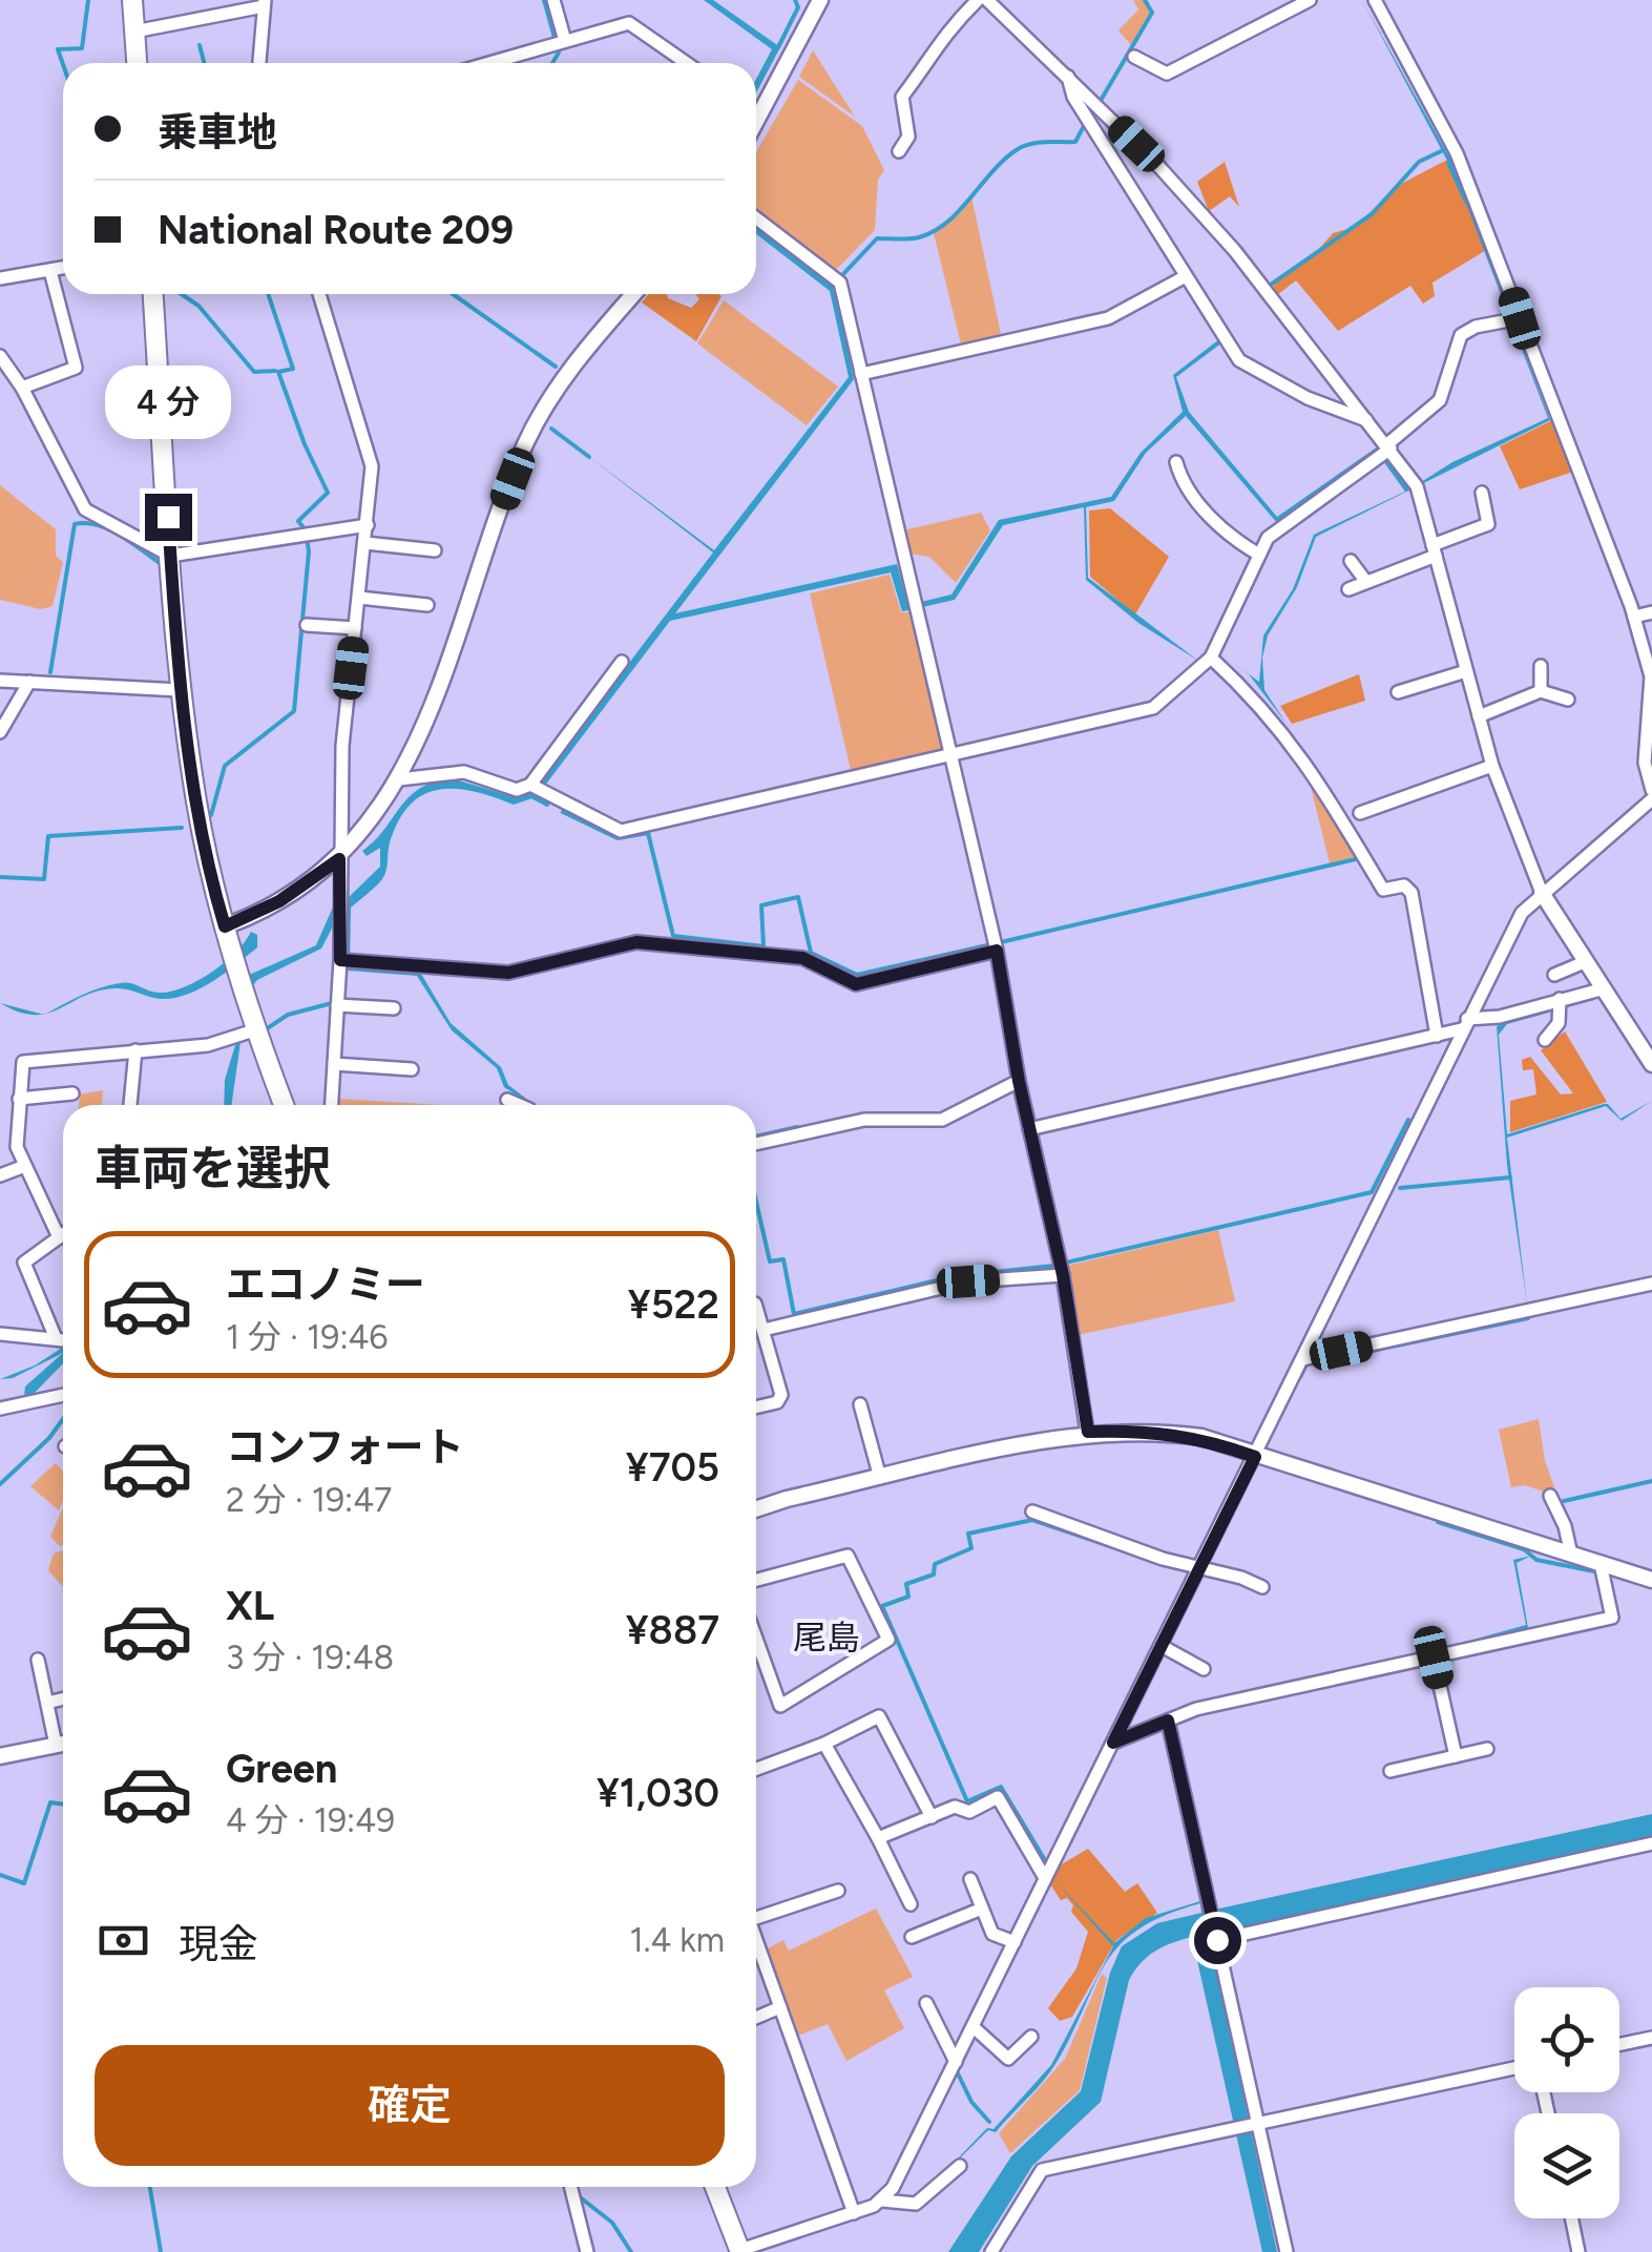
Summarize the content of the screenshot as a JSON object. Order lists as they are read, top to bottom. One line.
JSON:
{"districts":["尾島"],"page":{"banner":["乗車地","National Route 209"],"bubble":"4 分","heading":"車両を選択","list":[{"name":"エコノミー","note":"1 分 · 19:46","value":"¥522"},{"name":"コンフォート","note":"2 分 · 19:47","value":"¥705"},{"name":"XL","note":"3 分 · 19:48","value":"¥887"},{"name":"Green","note":"4 分 · 19:49","value":"¥1,030"}],"pay":["現金","1.4 km"],"buttons":"確定"}}
